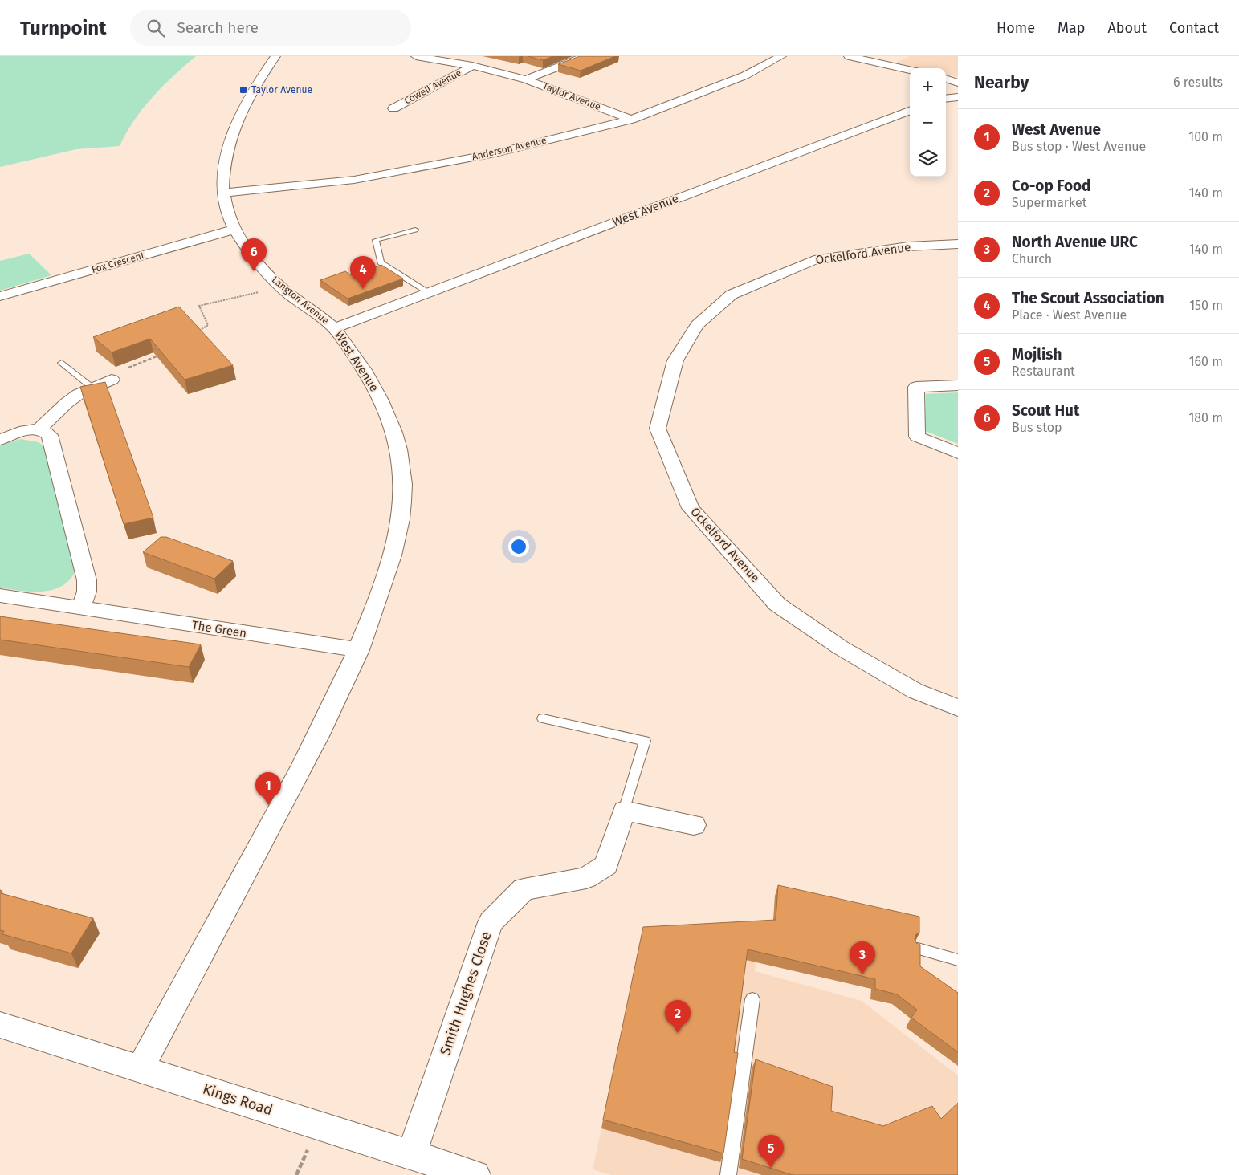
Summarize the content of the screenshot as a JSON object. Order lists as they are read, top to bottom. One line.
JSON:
{"streets":{"street":["Cowell Avenue","Taylor Avenue","Anderson Avenue","West Avenue","Ockelford Avenue","Fox Crescent","Langton Avenue","The Green","Smith Hughes Close","Kings Road"]},"crossings":[["Cowell Avenue","Taylor Avenue"],["Taylor Avenue","Anderson Avenue"],["Anderson Avenue","Langton Avenue"],["West Avenue","Langton Avenue"],["West Avenue","The Green"],["West Avenue","Kings Road"],["Fox Crescent","Langton Avenue"],["Smith Hughes Close","Kings Road"]],"places":{"transit":["Taylor Avenue"]},"page":{"header":"Turnpoint","search":"Search here","nav":["Home","Map","About","Contact"],"heading":["Nearby","6 results"],"map_buttons":["+","−"],"list":[{"mark":"1","name":"West Avenue","note":"Bus stop · West Avenue","value":"100 m"},{"mark":"2","name":"Co-op Food","note":"Supermarket","value":"140 m"},{"mark":"3","name":"North Avenue URC","note":"Church","value":"140 m"},{"mark":"4","name":"The Scout Association","note":"Place · West Avenue","value":"150 m"},{"mark":"5","name":"Mojlish","note":"Restaurant","value":"160 m"},{"mark":"6","name":"Scout Hut","note":"Bus stop","value":"180 m"}],"pins":["6","4","1","3","2","5"]}}
